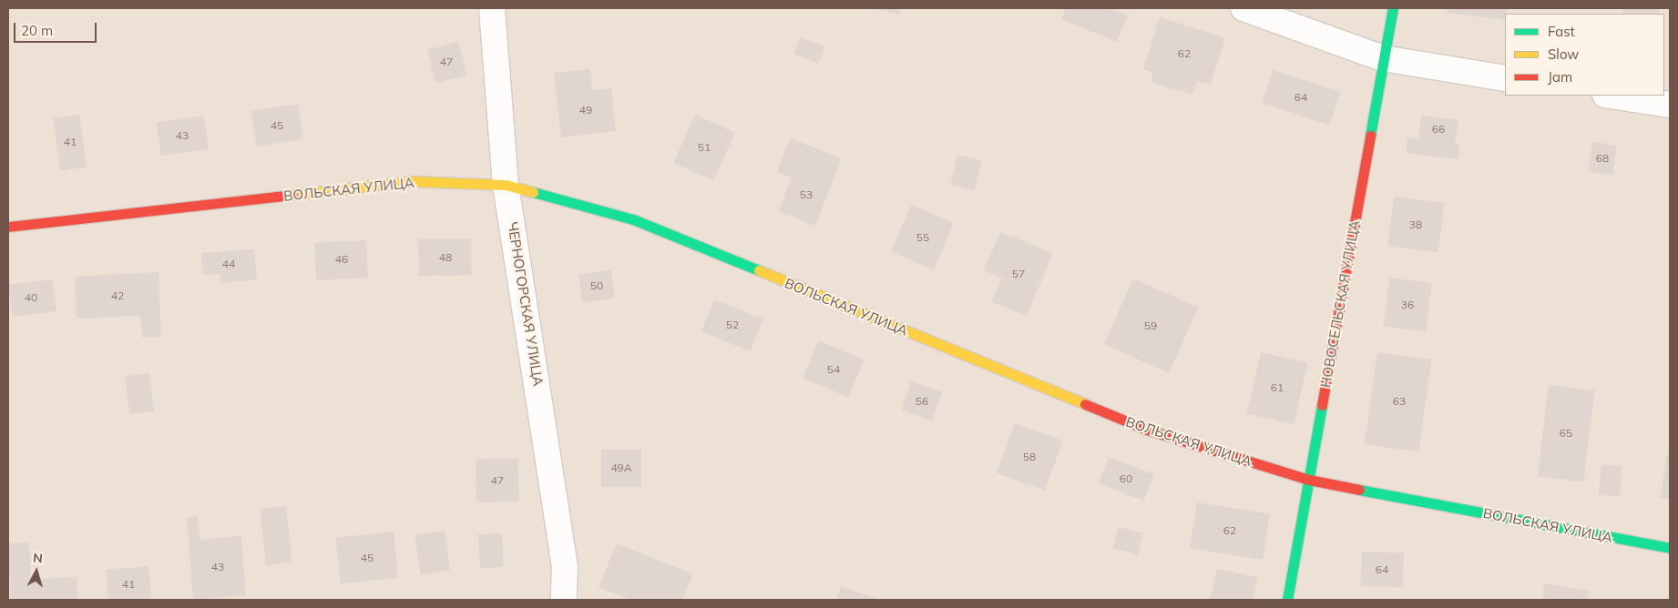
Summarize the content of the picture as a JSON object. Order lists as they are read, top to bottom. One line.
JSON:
{"streets":{"street":["ВОЛЬСКАЯ УЛИЦА","ЧЕРНОГОРСКАЯ УЛИЦА","НОВОСЕЛЬСКАЯ УЛИЦА"]},"crossings":[["ВОЛЬСКАЯ УЛИЦА","ЧЕРНОГОРСКАЯ УЛИЦА"],["ВОЛЬСКАЯ УЛИЦА","НОВОСЕЛЬСКАЯ УЛИЦА"]],"house_numbers":["62","47","64","49","45","66","43","41","51","68","53","38","55","48","46","44","57","50","42","40","36","52","59","54","61","56","63","65","58","49А","60","47","62","45","43","64","41"],"legend":["Fast","Slow","Jam"],"scale_bar":"20 m","north":"top"}
